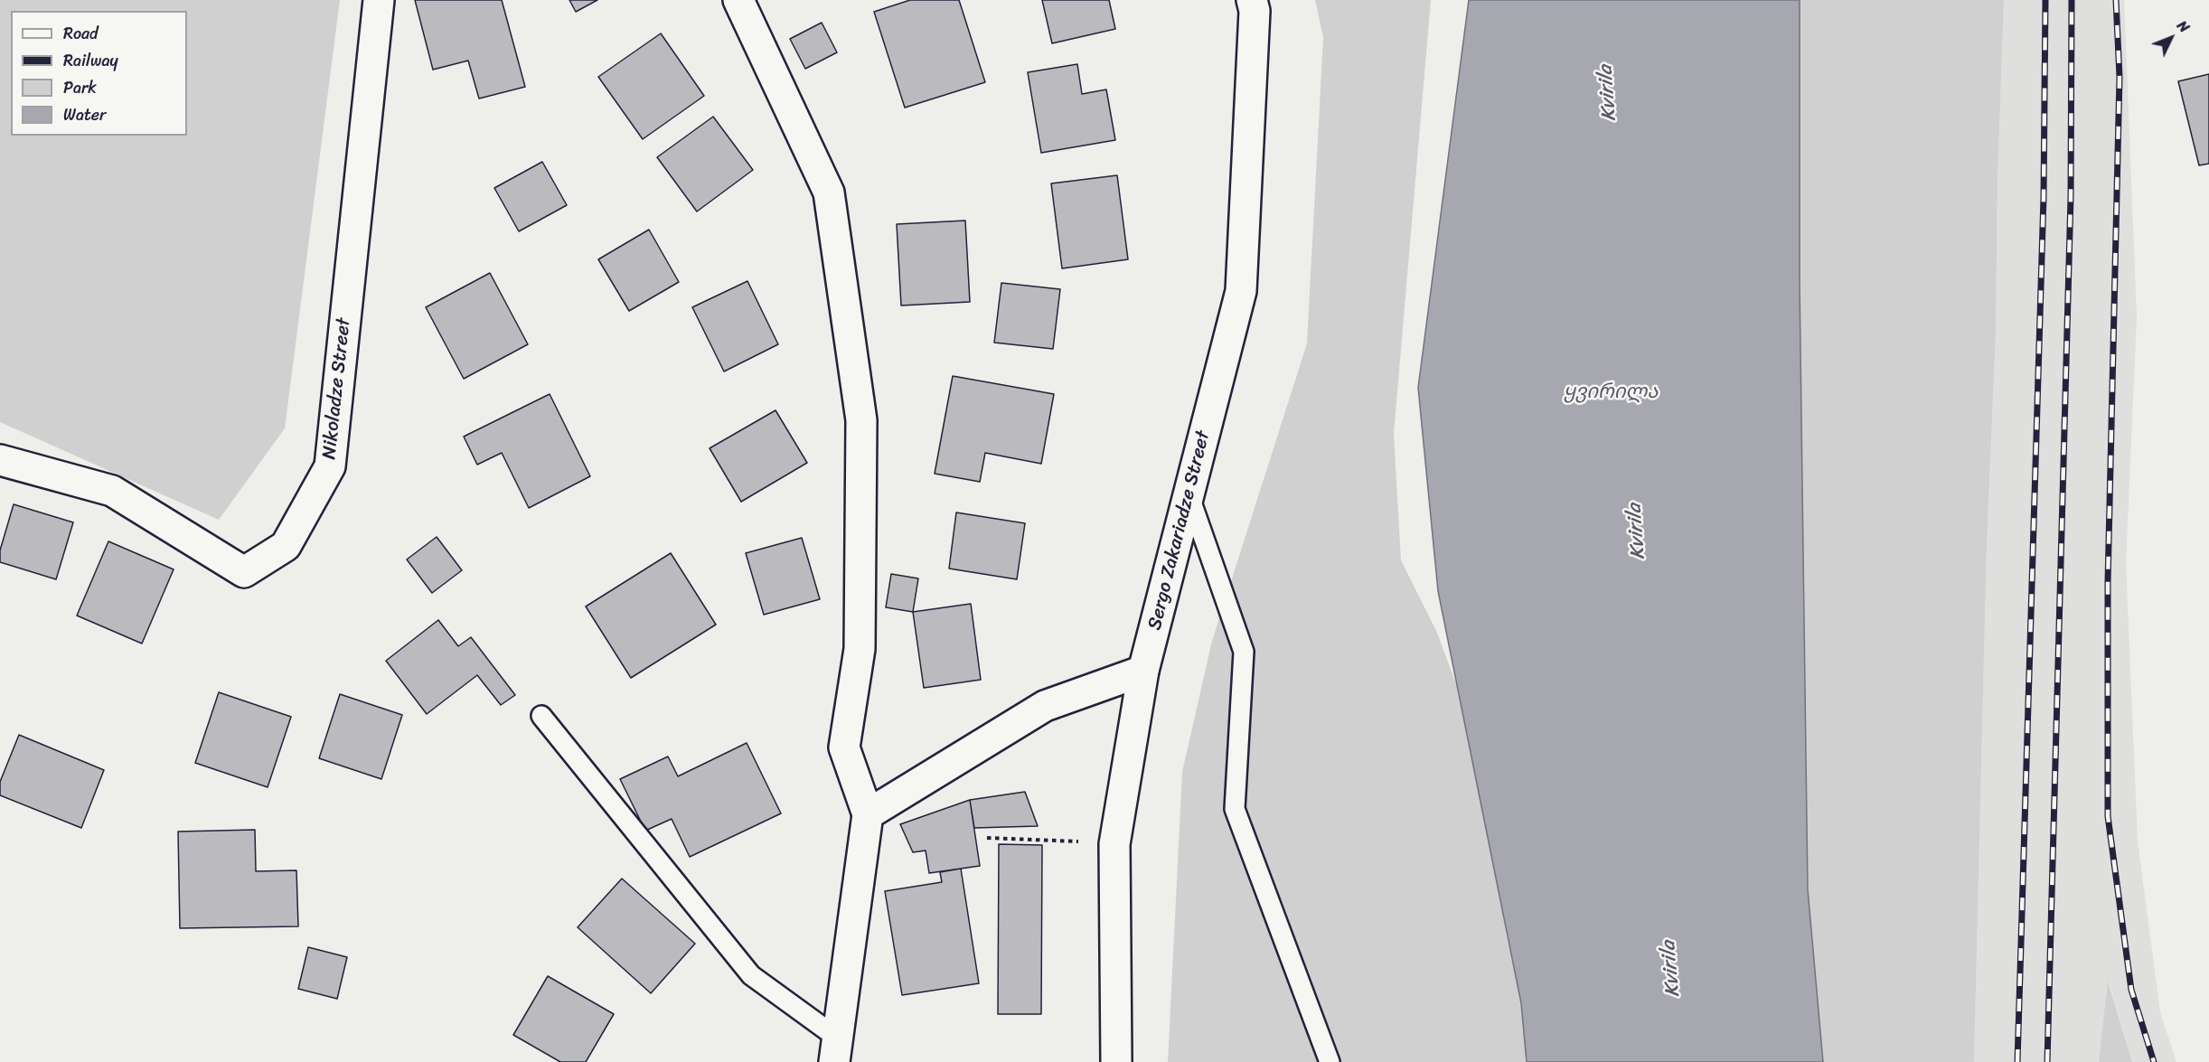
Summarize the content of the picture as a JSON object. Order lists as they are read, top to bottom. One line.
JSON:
{"streets":{"street":["Nikoladze Street","Sergo Zakariadze Street"]},"water":["Kvirila","ყვირილა"],"legend":["Road","Railway","Park","Water"],"north":"top right"}
